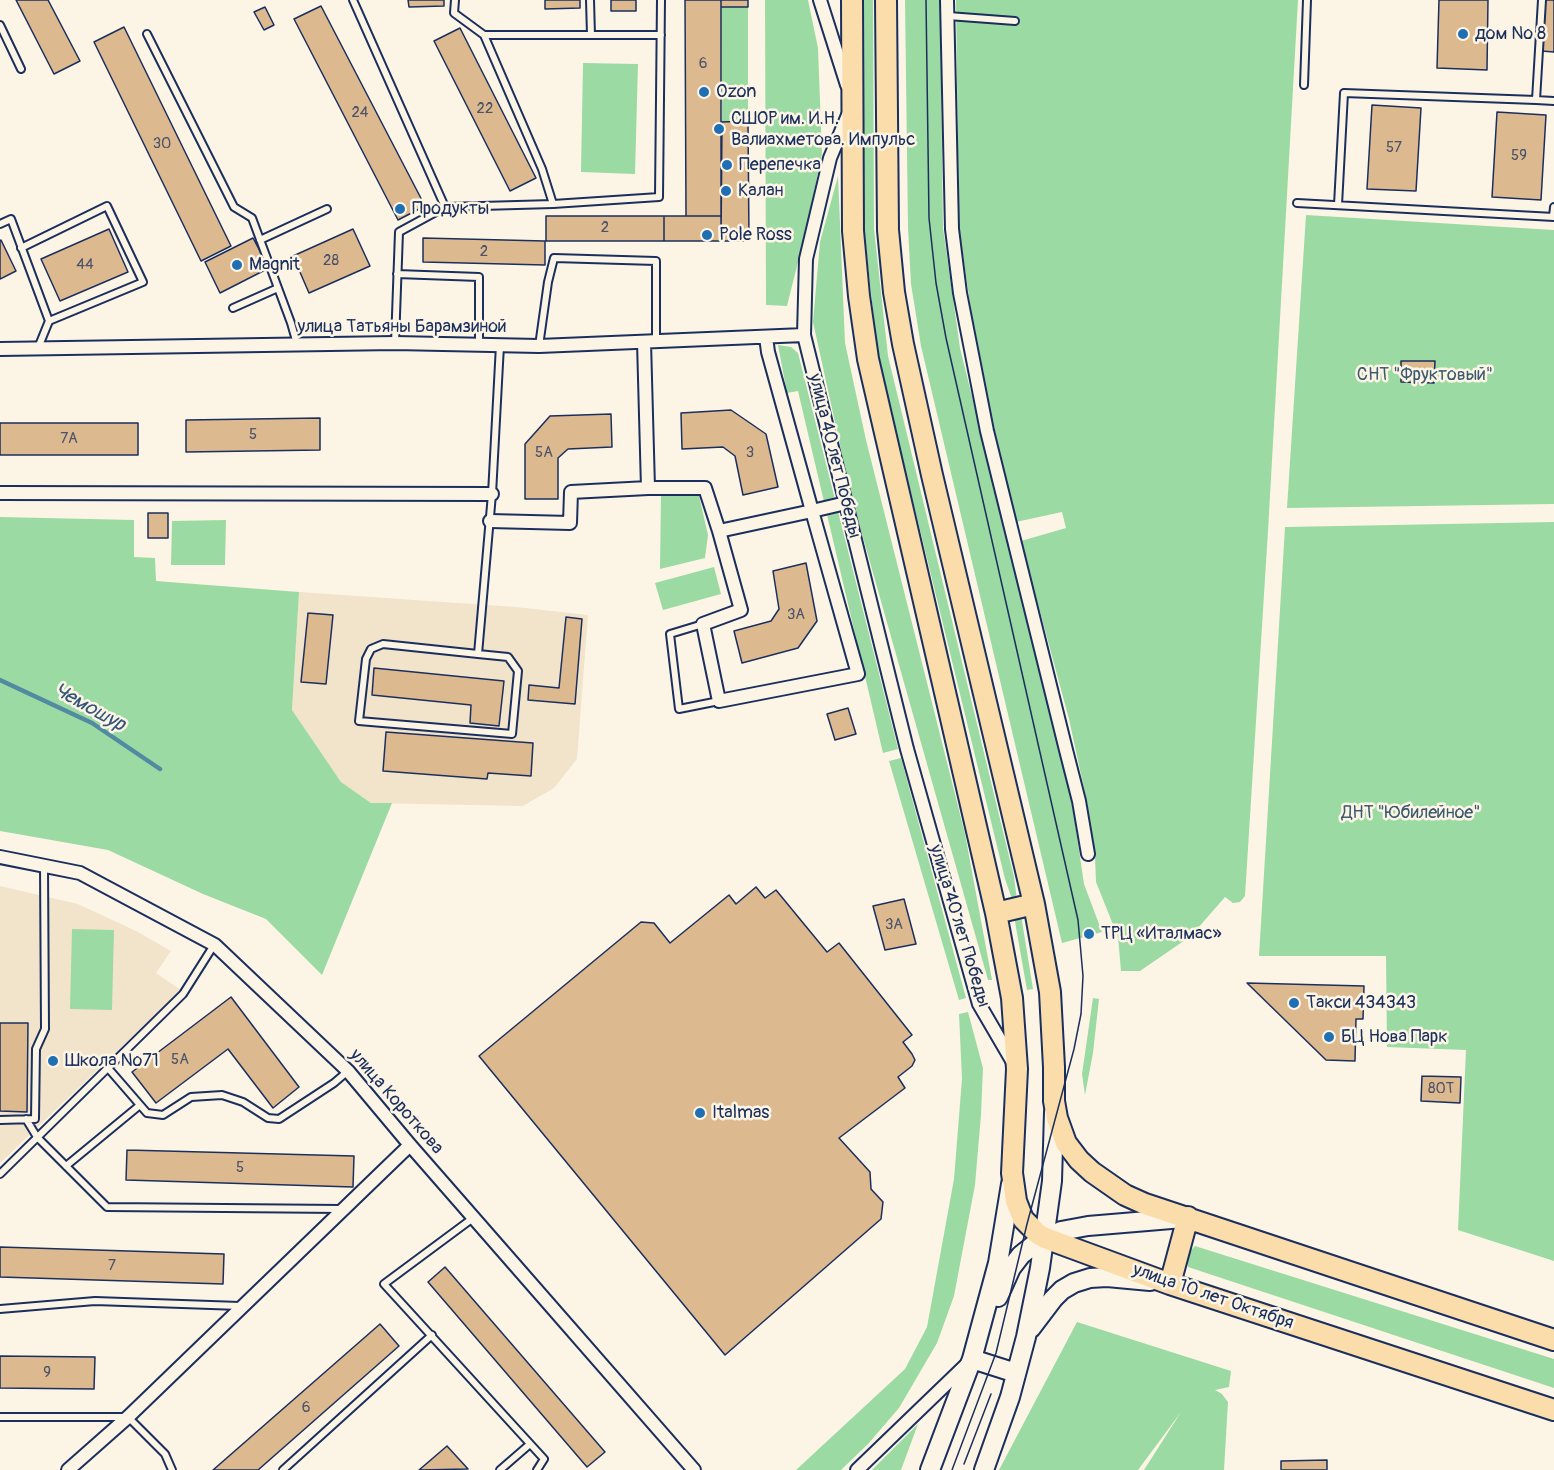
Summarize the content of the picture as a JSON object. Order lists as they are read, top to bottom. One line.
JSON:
{"streets":{"main road":["улица 40 лет Победы","улица 10 лет Октября"],"street":["улица Татьяны Барамзиной","улица Короткова"]},"crossings":[["улица Татьяны Барамзиной","улица 40 лет Победы"],["улица 40 лет Победы","улица 10 лет Октября"]],"water":["Чемошур"],"parks":["СНТ \"Фруктовый\"","ДНТ \"Юбилейное\""],"places":["дом № 8","Ozon","СШОР им. И.Н. Валиахметова. Импульс","Перепечка","Калан","Продукты","Pole Ross","Magnit","ТРЦ «Италмас»","Такси 434343","БЦ Нова Парк","Школа №71","Italmas"],"house_numbers":["6","22","24","30","57","59","2","2","28","44","5","7А","5А","3","3А","3А","5А","80Т","5","7","9","6"]}
